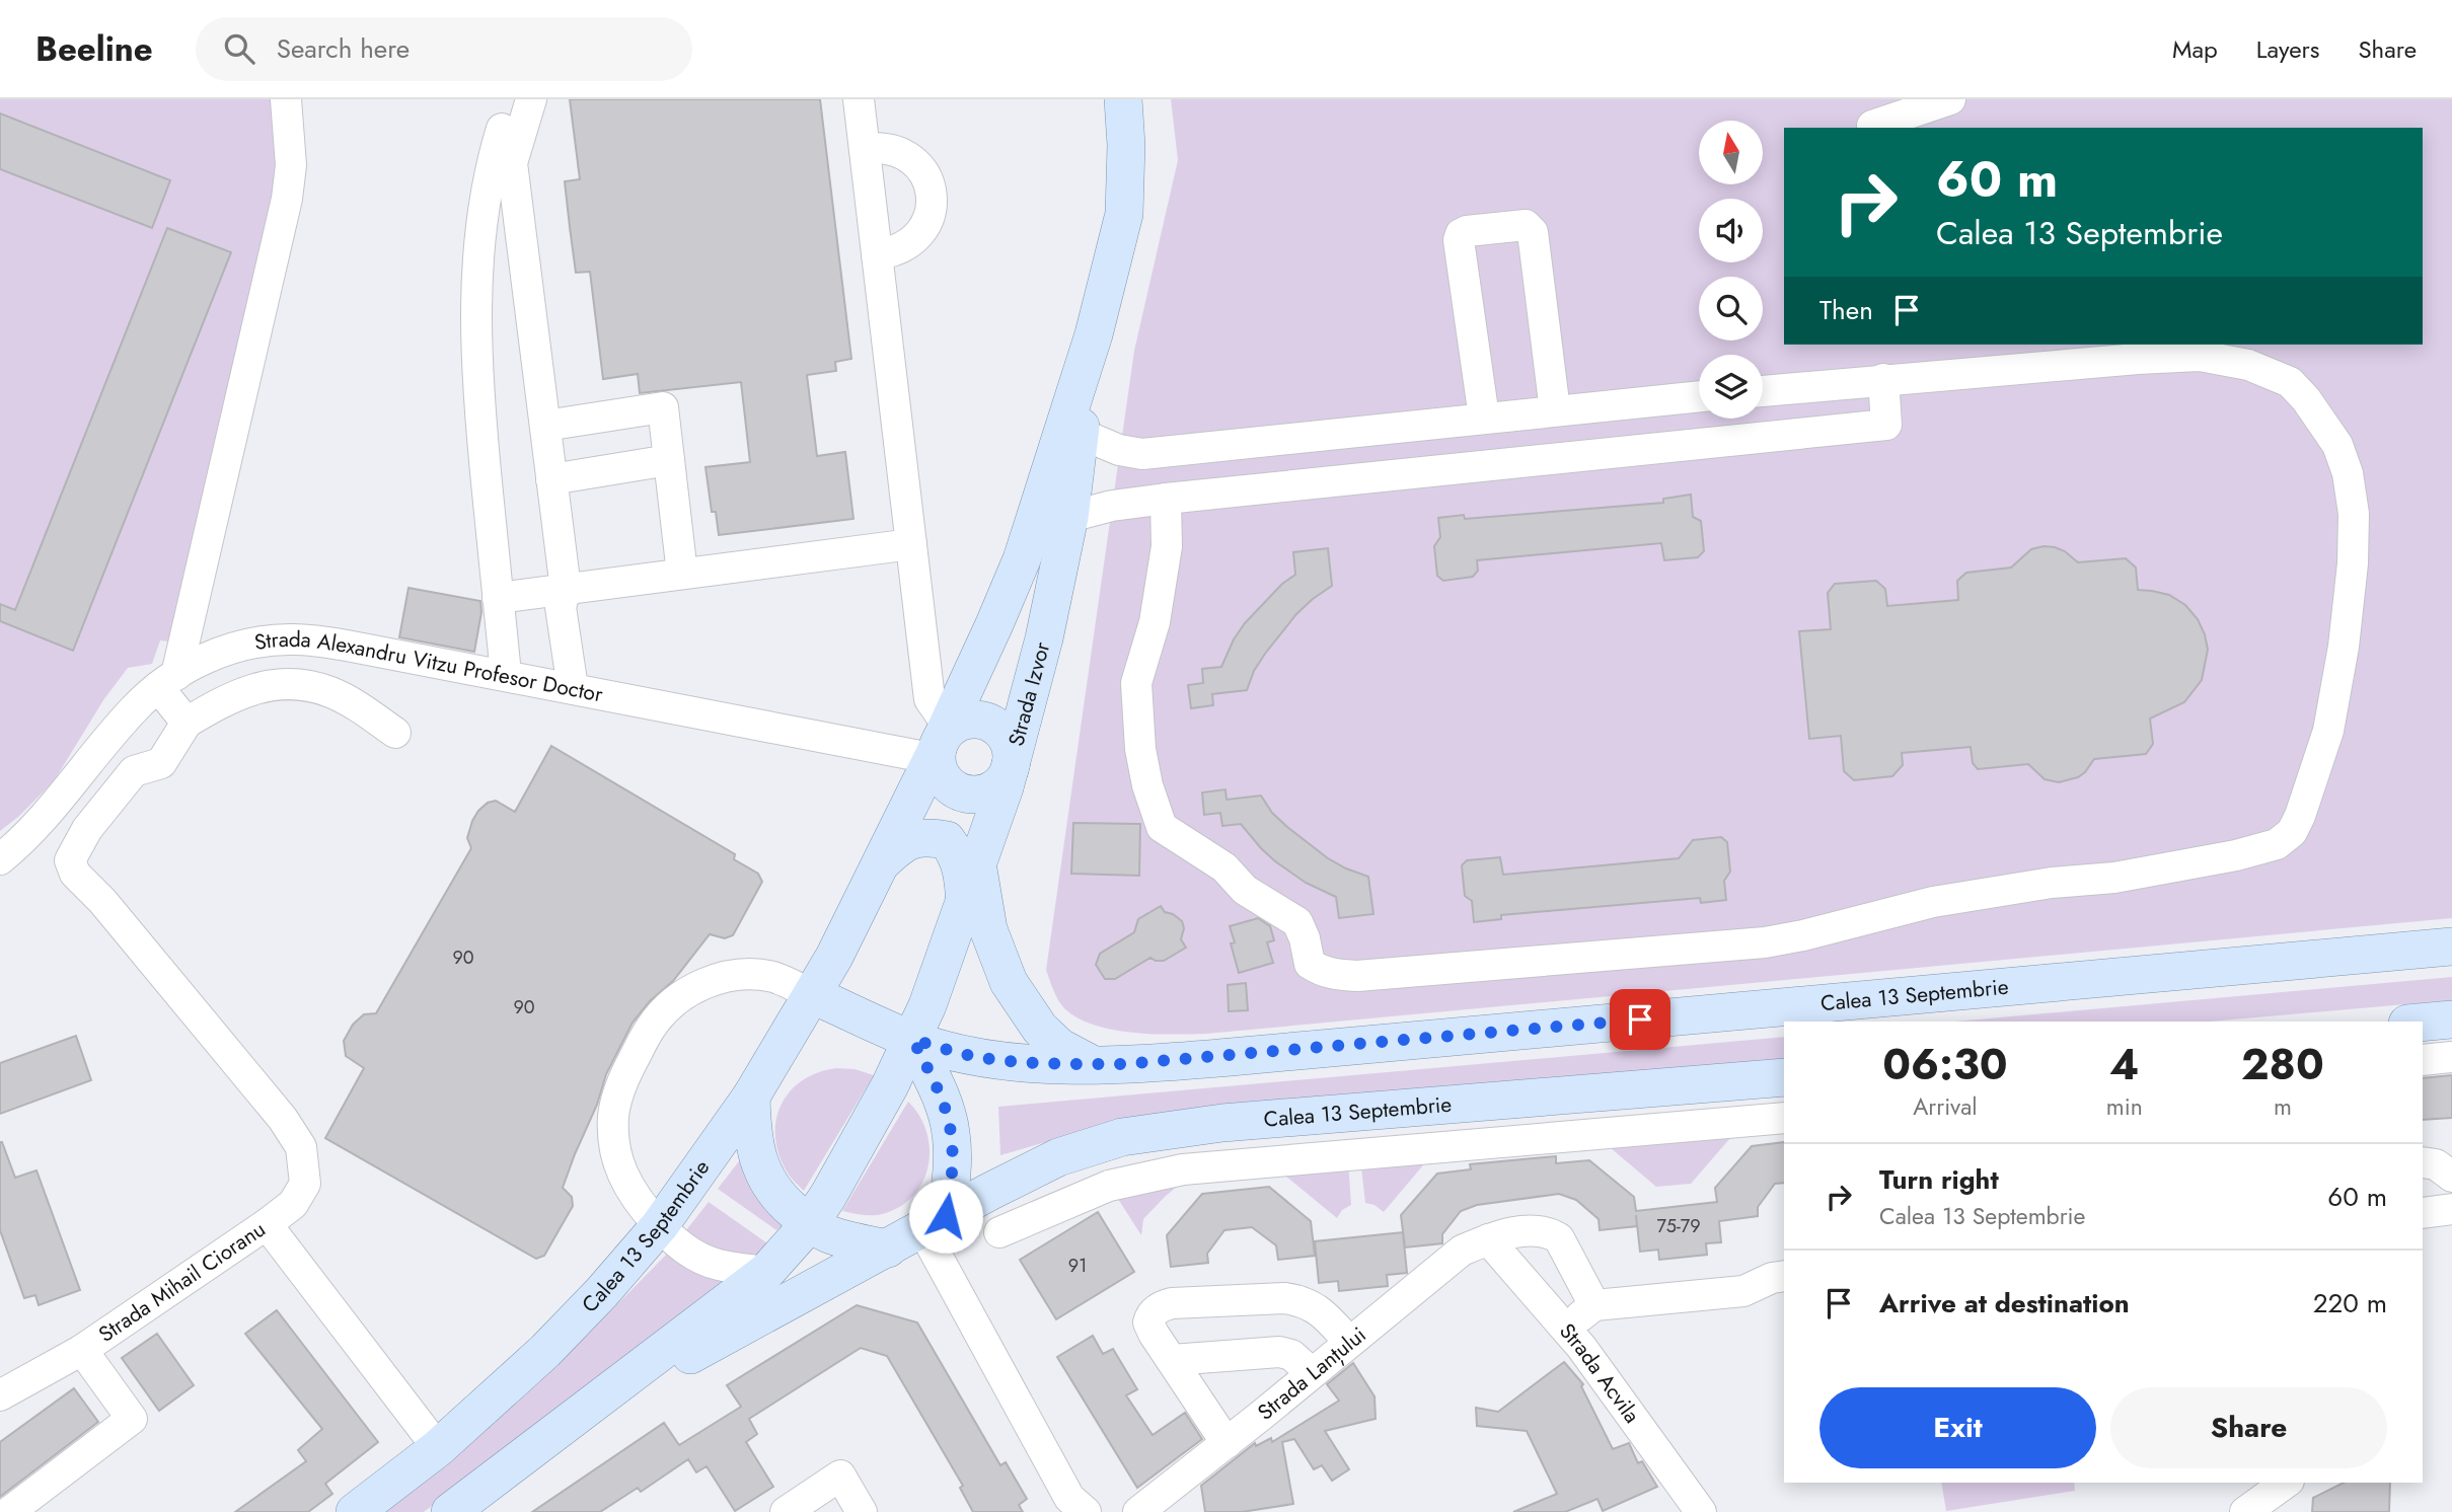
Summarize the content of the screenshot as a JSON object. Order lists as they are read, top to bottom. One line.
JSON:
{"streets":{"main road":["Strada Izvor","Calea 13 Septembrie"],"street":["Strada Alexandru Vitzu Profesor Doctor","Strada Mihail Cioranu","Strada Acvila","Strada Lanțului"]},"crossings":[["Strada Alexandru Vitzu Profesor Doctor","Strada Izvor"],["Strada Izvor","Calea 13 Septembrie"],["Calea 13 Septembrie","Strada Mihail Cioranu"],["Strada Acvila","Strada Lanțului"]],"house_numbers":["90","90","75-79","91"],"north":"top","page":{"header":"Beeline","search":"Search here","nav":["Map","Layers","Share"],"turn":["60 m","Calea 13 Septembrie"],"then":"Then","eta":["06:30","Arrival","4","min","280","m"],"list":[{"name":"Turn right","note":"Calea 13 Septembrie","value":"60 m"},{"name":"Arrive at destination","value":"220 m"}],"buttons":["Exit","Share"]}}
